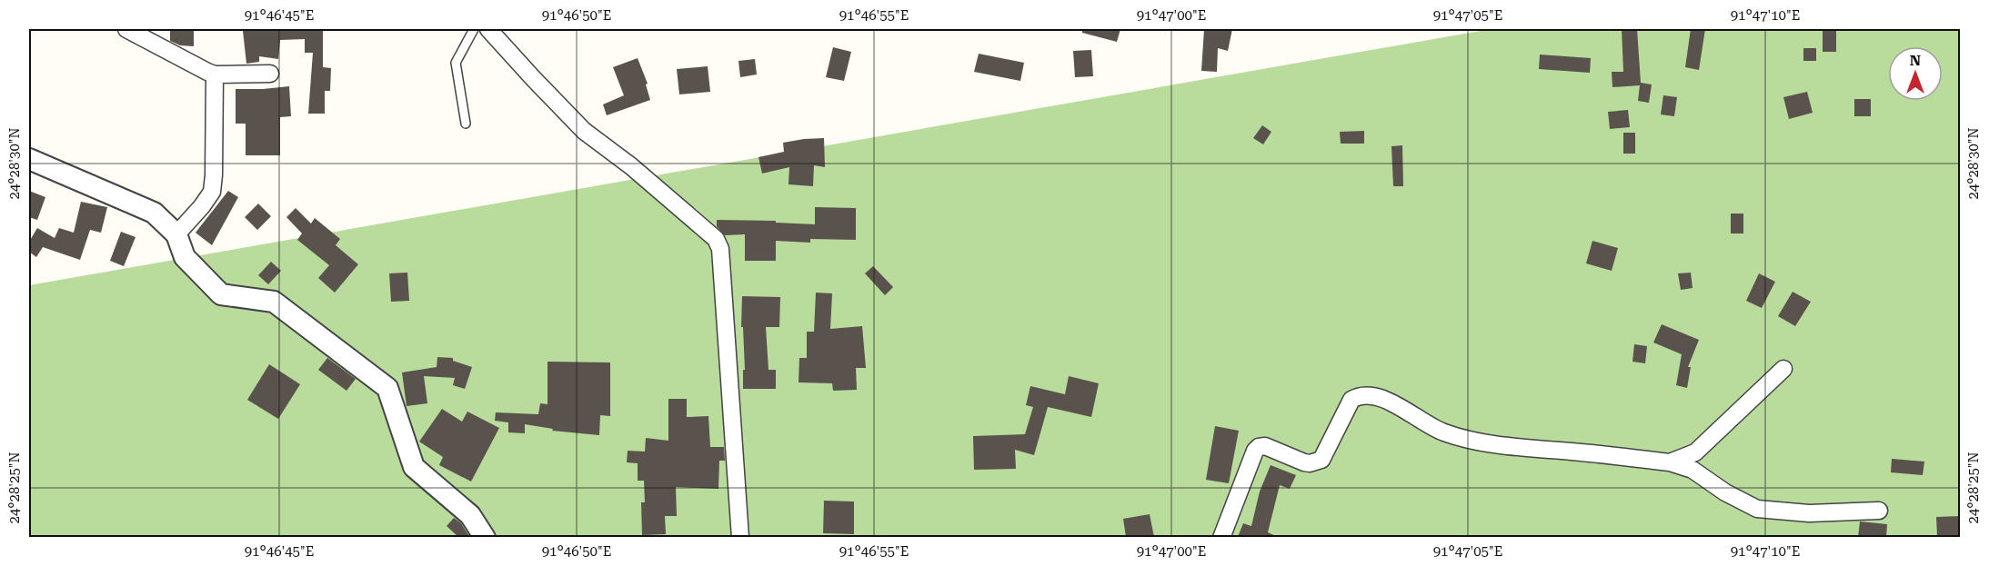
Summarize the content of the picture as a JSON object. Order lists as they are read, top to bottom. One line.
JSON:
{"north":"top","coordinates":["91°46'45\"E","91°46'50\"E","91°46'55\"E","91°47'00\"E","91°47'05\"E","91°47'10\"E","24°28'30\"N","24°28'25\"N"]}
